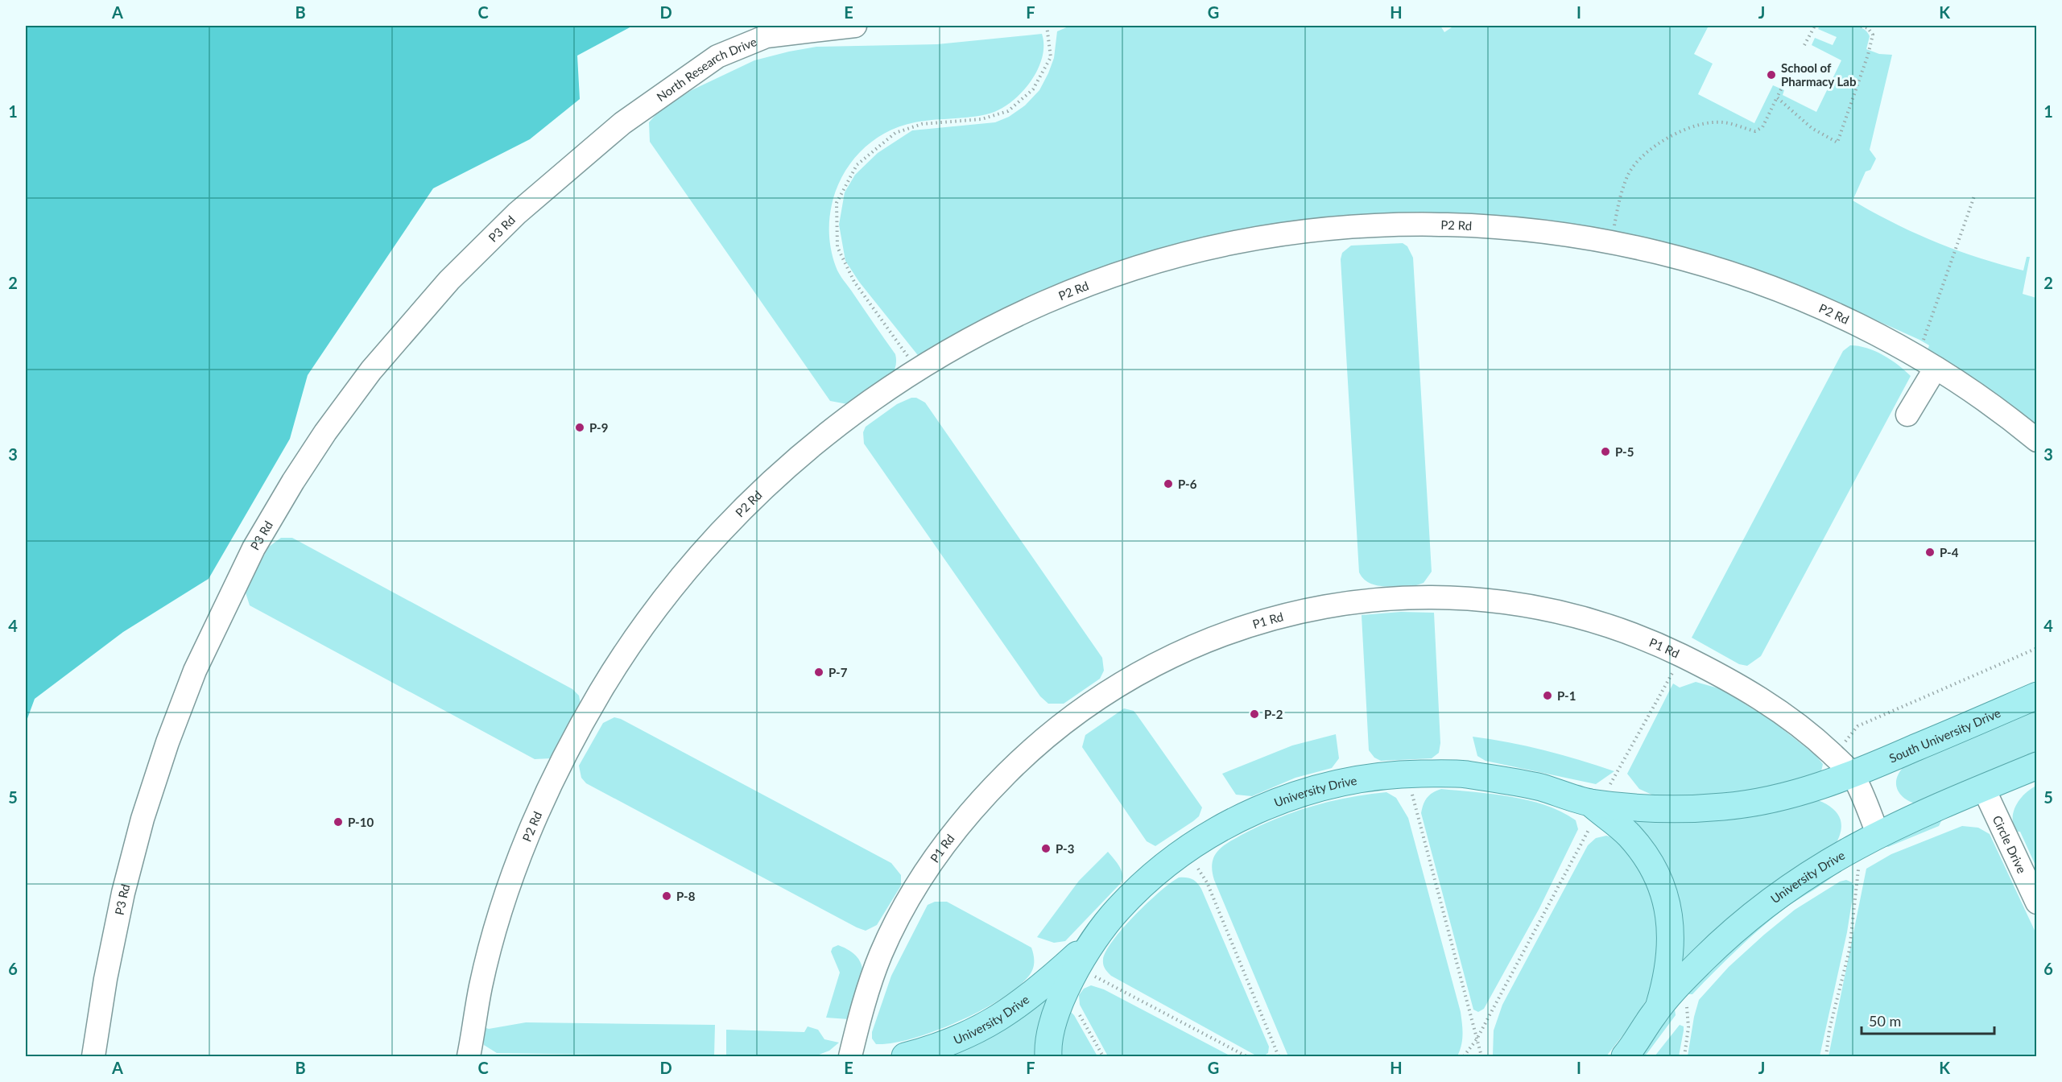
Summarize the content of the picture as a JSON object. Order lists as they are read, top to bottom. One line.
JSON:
{"streets":{"main road":["South University Drive","University Drive"],"street":["North Research Drive","P2 Rd","P3 Rd","P1 Rd","Circle Drive"]},"crossings":[["North Research Drive","P3 Rd"],["P1 Rd","South University Drive"],["P1 Rd","University Drive"],["South University Drive","University Drive"],["University Drive","Circle Drive"]],"places":["School of Pharmacy Lab","P-9","P-5","P-6","P-4","P-7","P-1","P-2","P-10","P-3","P-8"],"scale_bar":"50 m","grid":{"columns":["A","B","C","D","E","F","G","H","I","J","K"],"rows":["1","2","3","4","5","6"]}}
